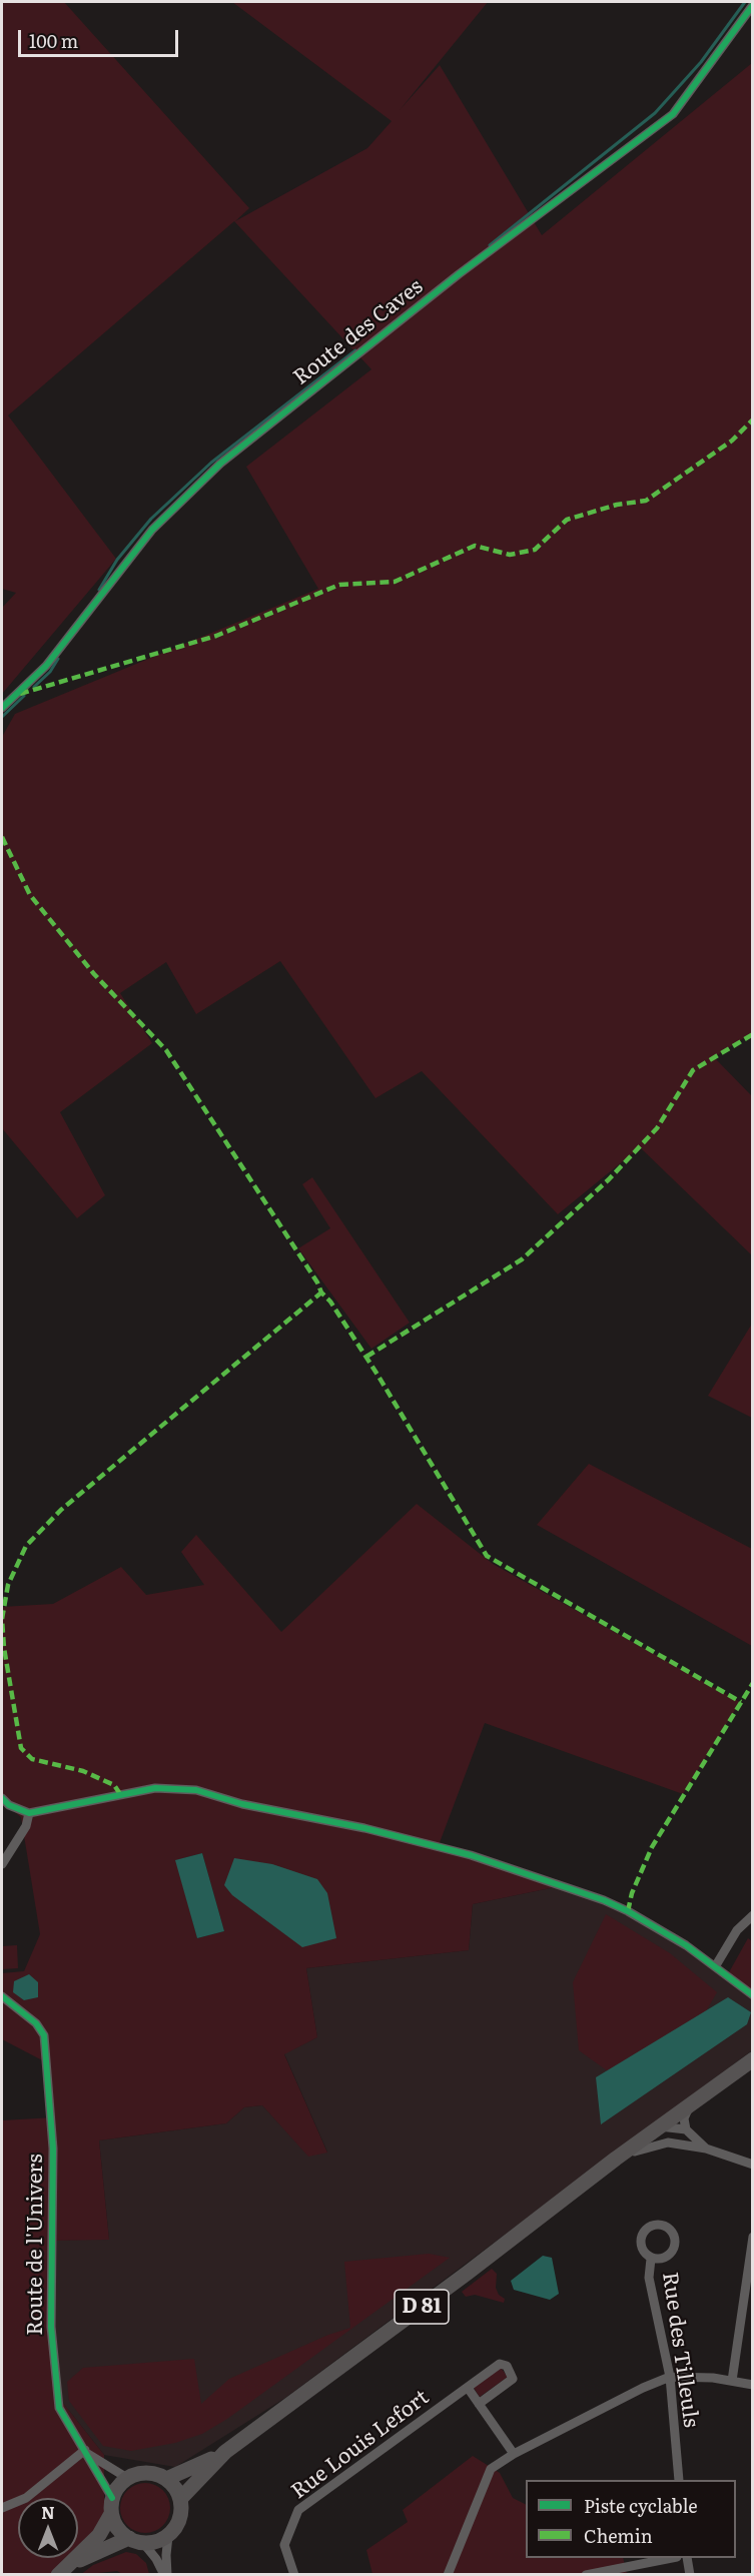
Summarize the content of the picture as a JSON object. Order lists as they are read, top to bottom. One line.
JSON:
{"streets":{"main road":["D 81"],"street":["Route des Caves","Route de l'Univers","Rue des Tilleuls","Rue Louis Lefort"]},"crossings":[["Route de l'Univers","D 81"]],"legend":["Piste cyclable","Chemin"],"scale_bar":"100 m","north":"top"}
